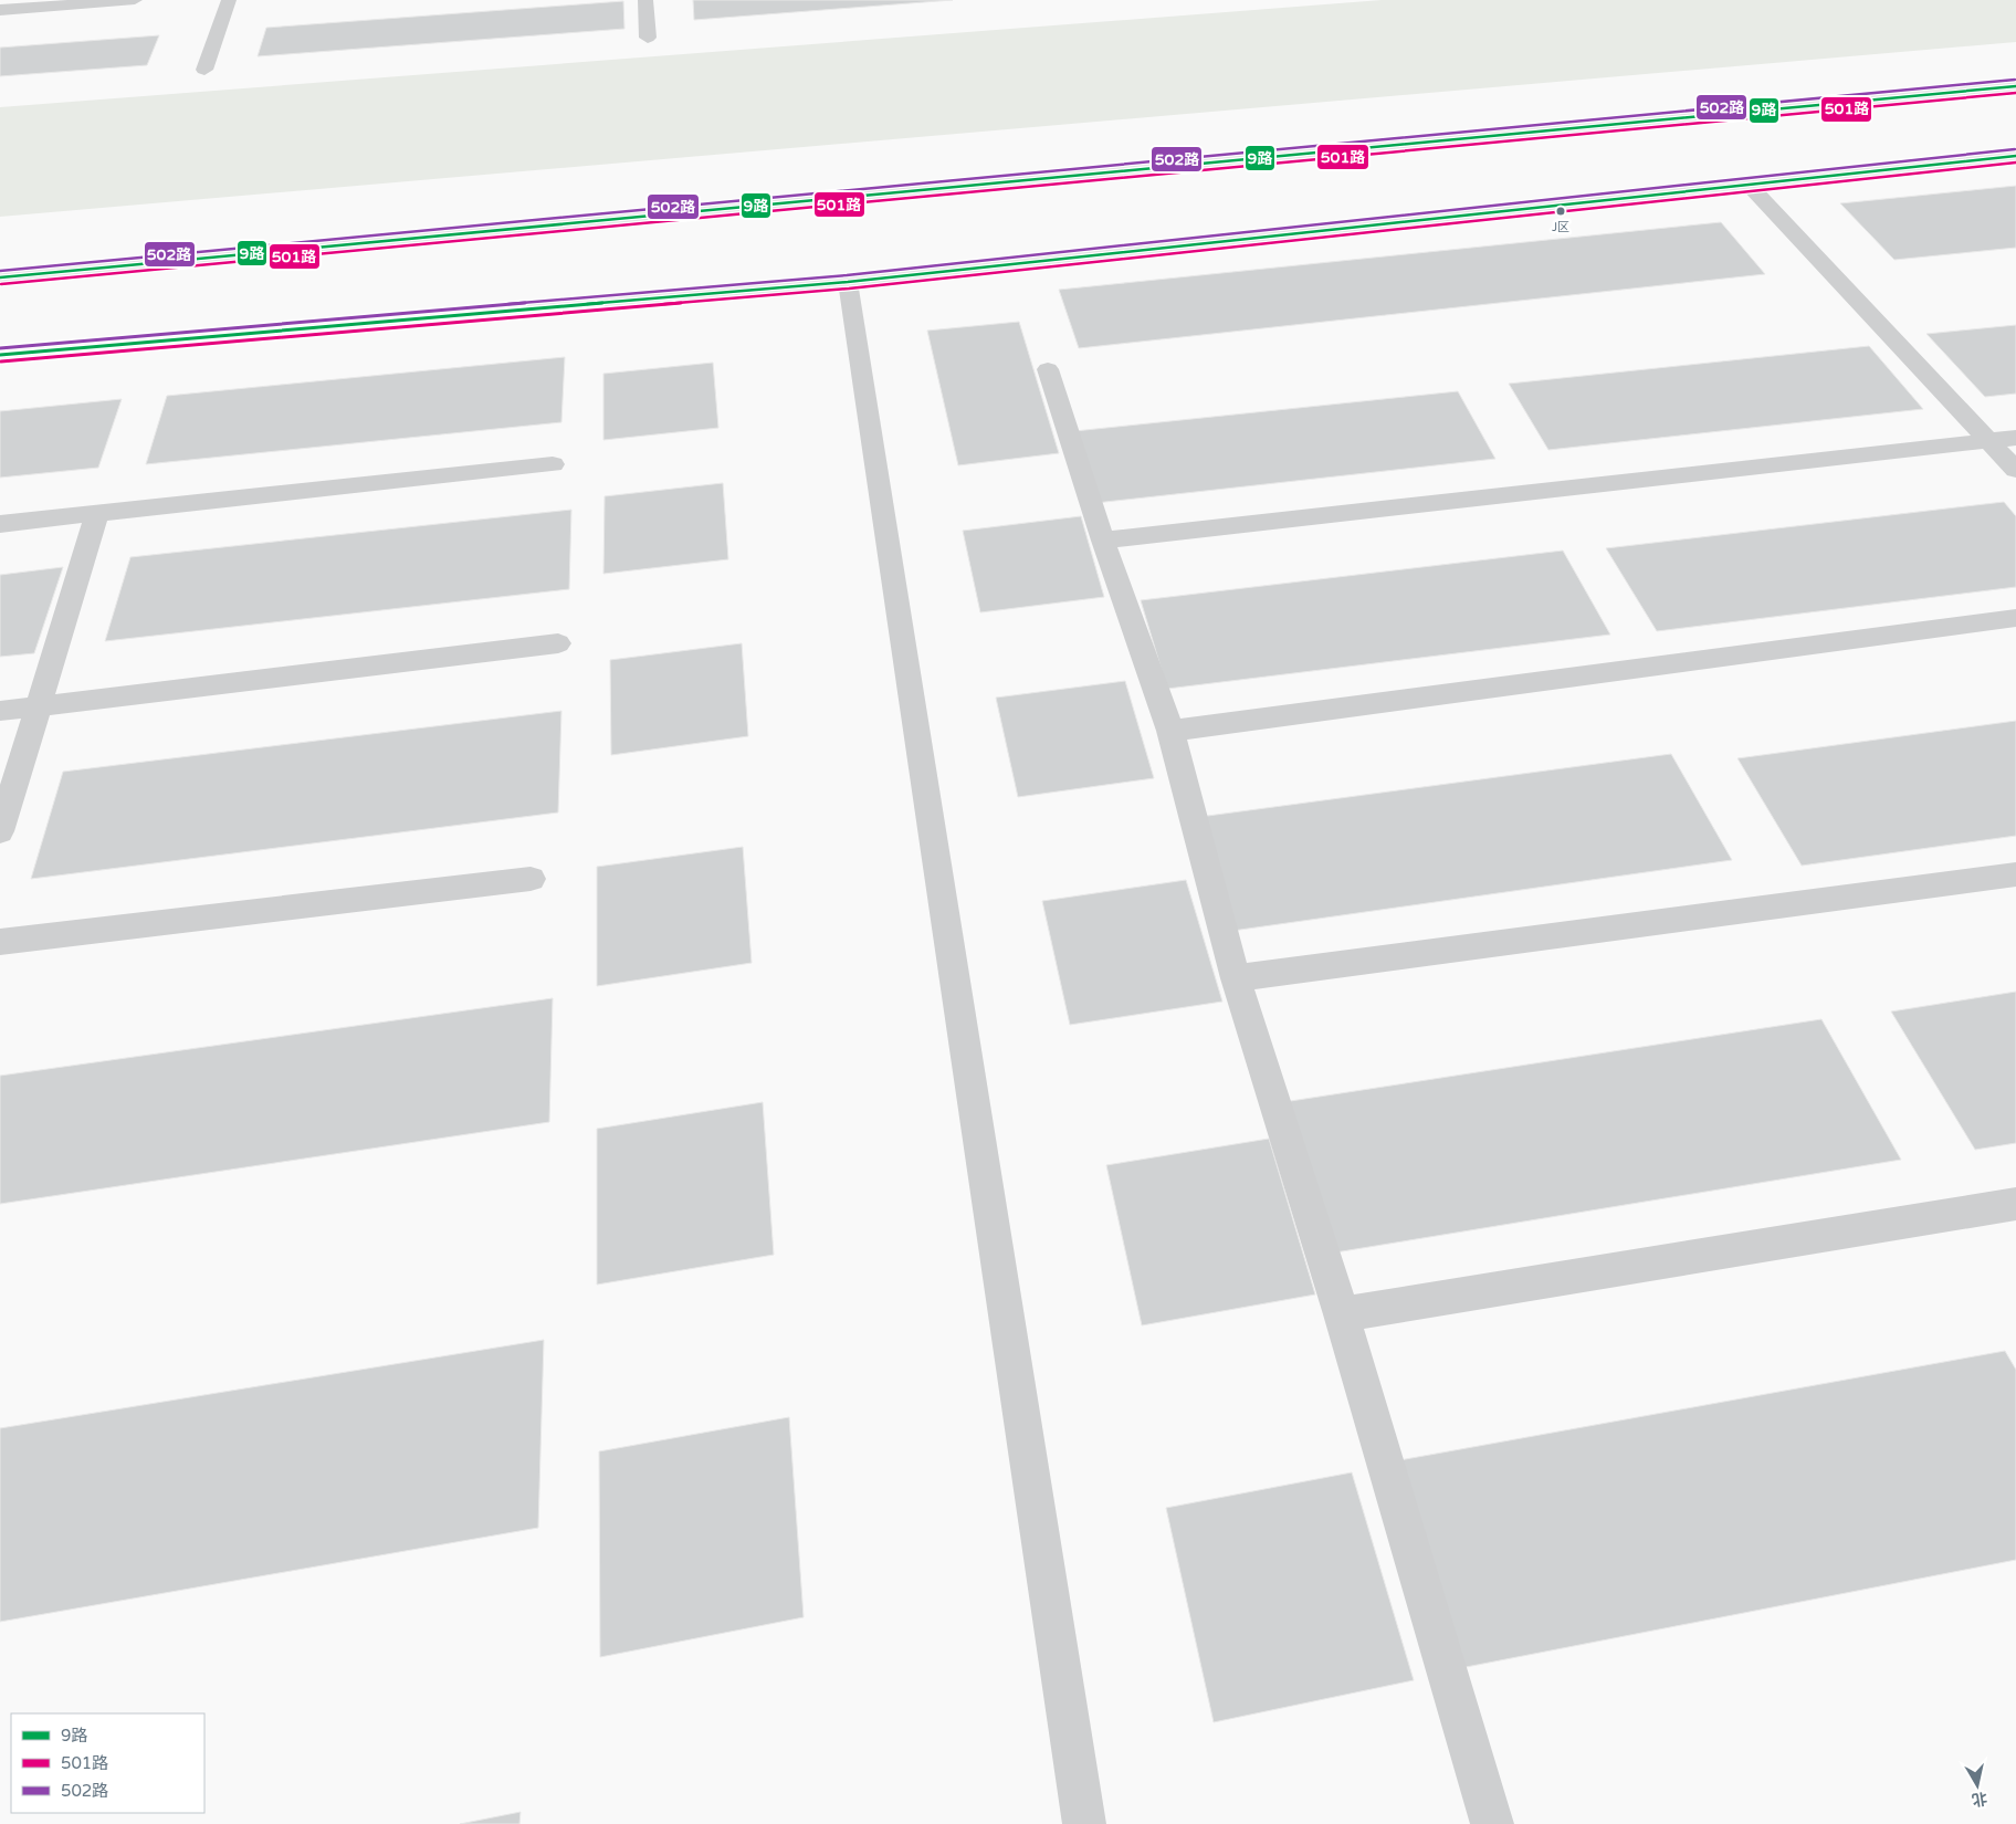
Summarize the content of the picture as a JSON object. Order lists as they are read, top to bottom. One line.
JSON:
{"places":["J区"],"lines":["transit line 502路","transit line 9路","transit line 501路"],"legend":["9路","501路","502路"],"north":"bottom"}
